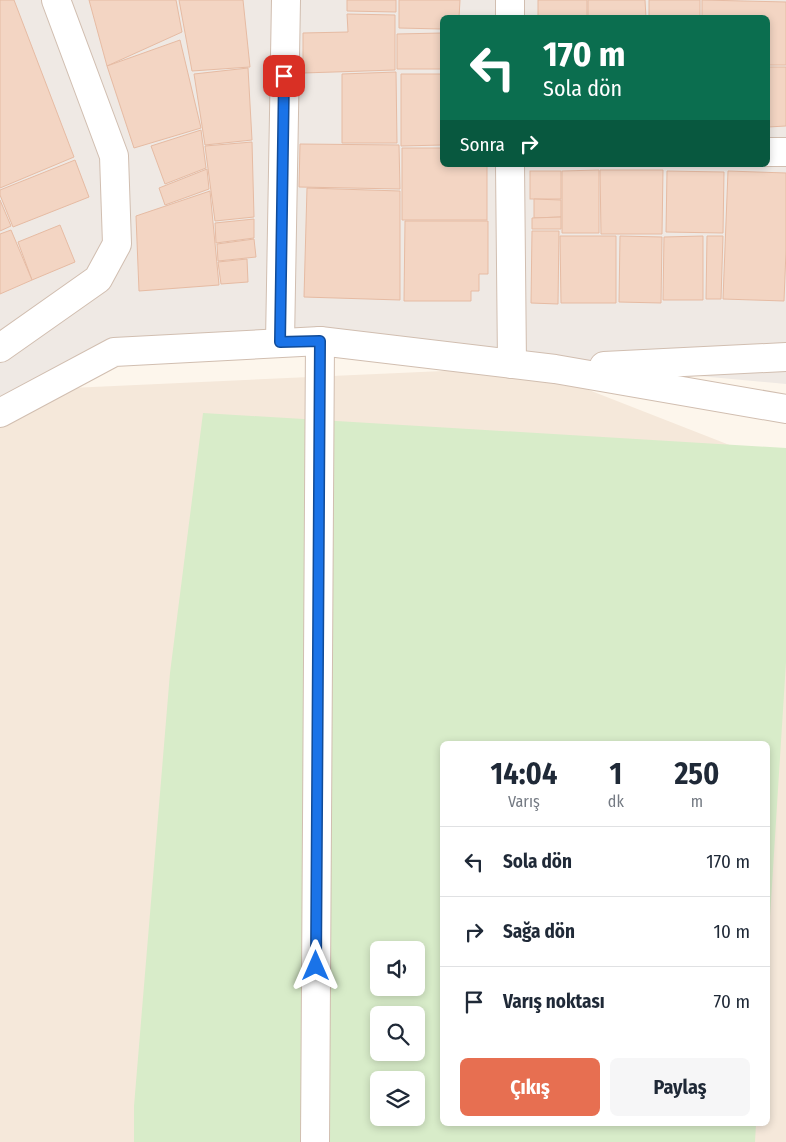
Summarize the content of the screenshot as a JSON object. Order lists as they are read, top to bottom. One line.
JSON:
{"page":{"turn":["170 m","Sola dön"],"then":"Sonra","eta":["14:04","Varış","1","dk","250","m"],"list":[{"name":"Sola dön","value":"170 m"},{"name":"Sağa dön","value":"10 m"},{"name":"Varış noktası","value":"70 m"}],"buttons":["Çıkış","Paylaş"]}}
